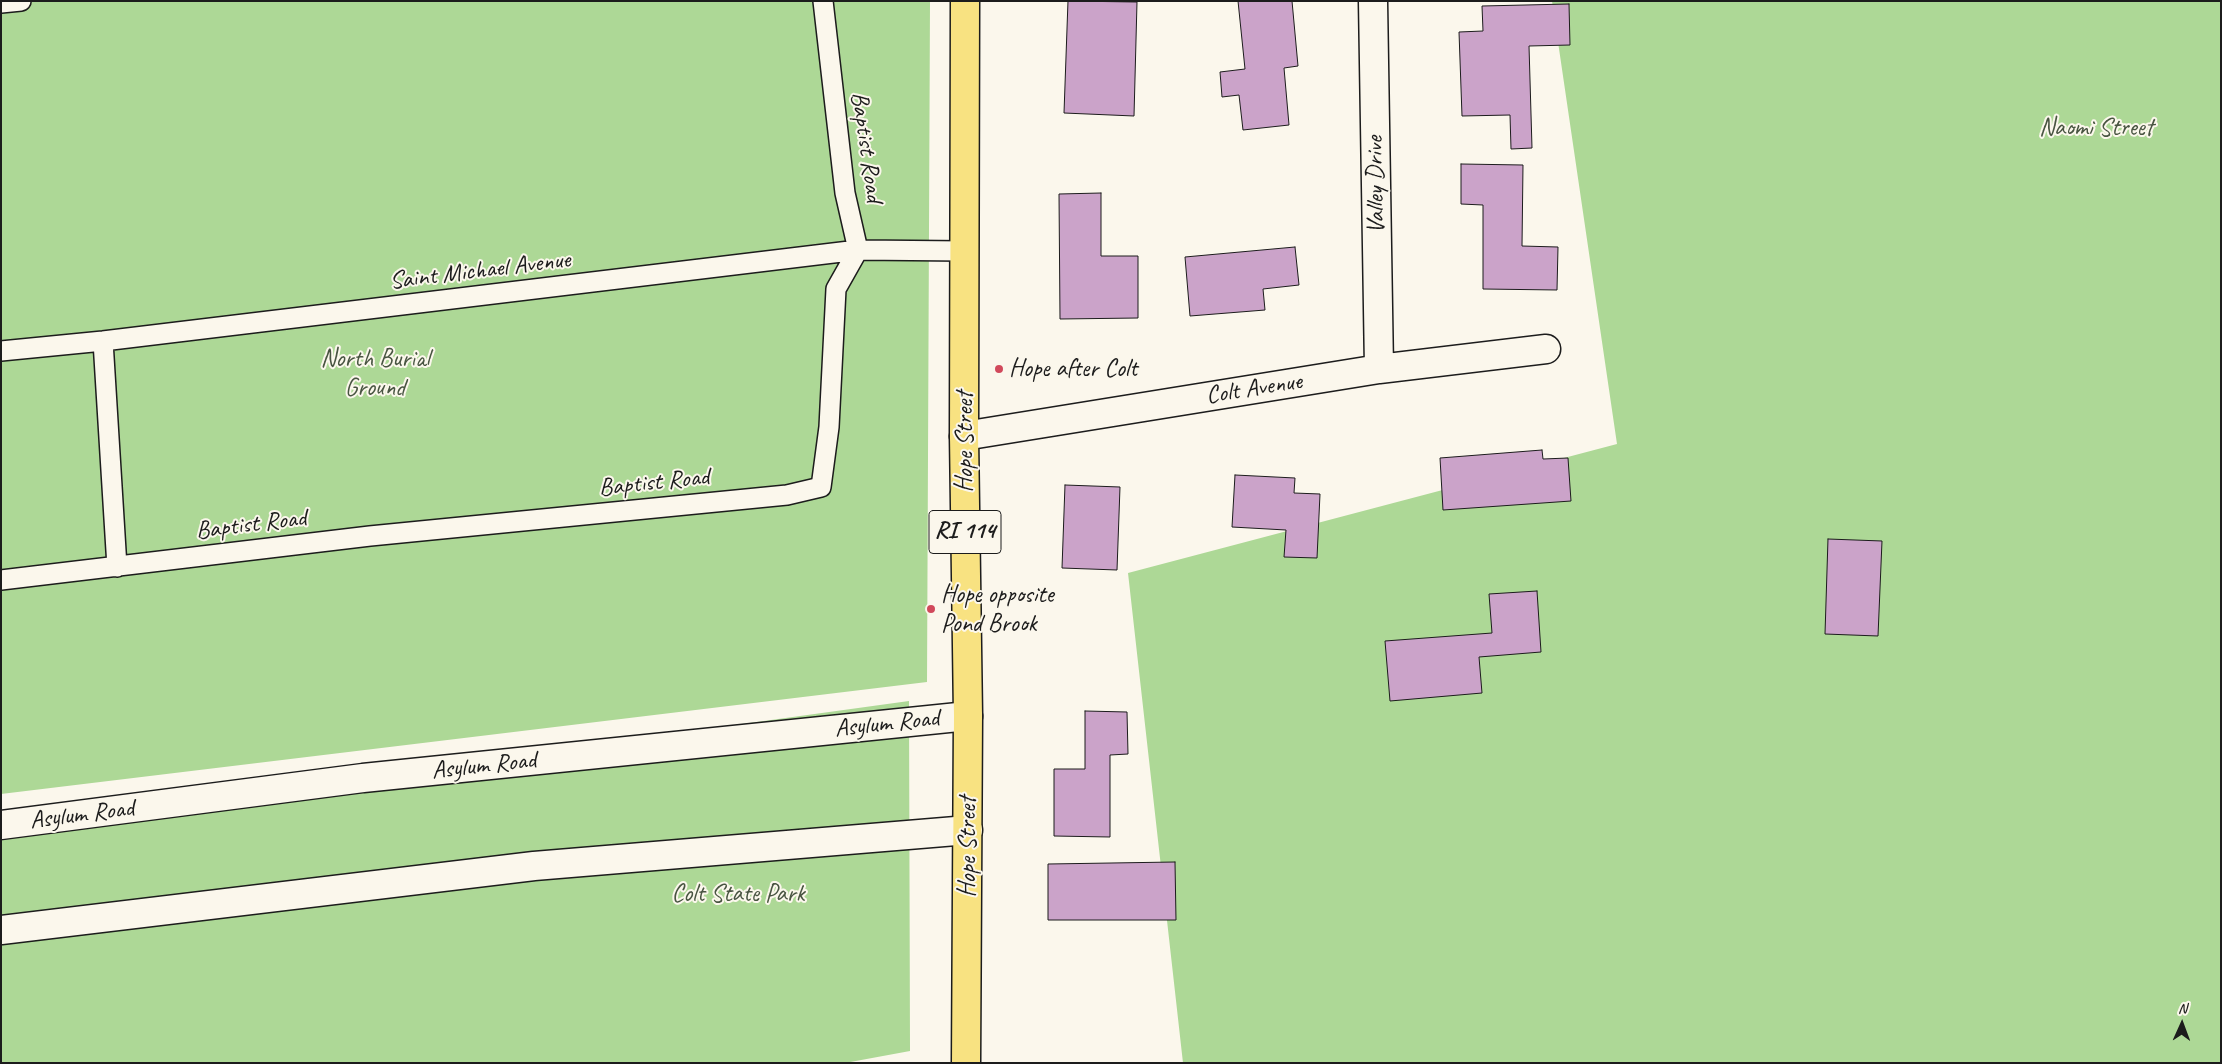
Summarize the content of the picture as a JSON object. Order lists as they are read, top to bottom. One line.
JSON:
{"streets":{"main road":["Hope Street","RI 114"],"street":["Valley Drive","Colt Avenue","Asylum Road"],"lane":["Baptist Road","Saint Michael Avenue"]},"crossings":[["Baptist Road","Saint Michael Avenue"],["Valley Drive","Colt Avenue"],["Saint Michael Avenue","Hope Street"],["Colt Avenue","Hope Street"],["Hope Street","Asylum Road"]],"parks":["Naomi Street","North Burial Ground","Colt State Park"],"places":["Hope after Colt","Hope opposite Pond Brook"],"north":"top"}
